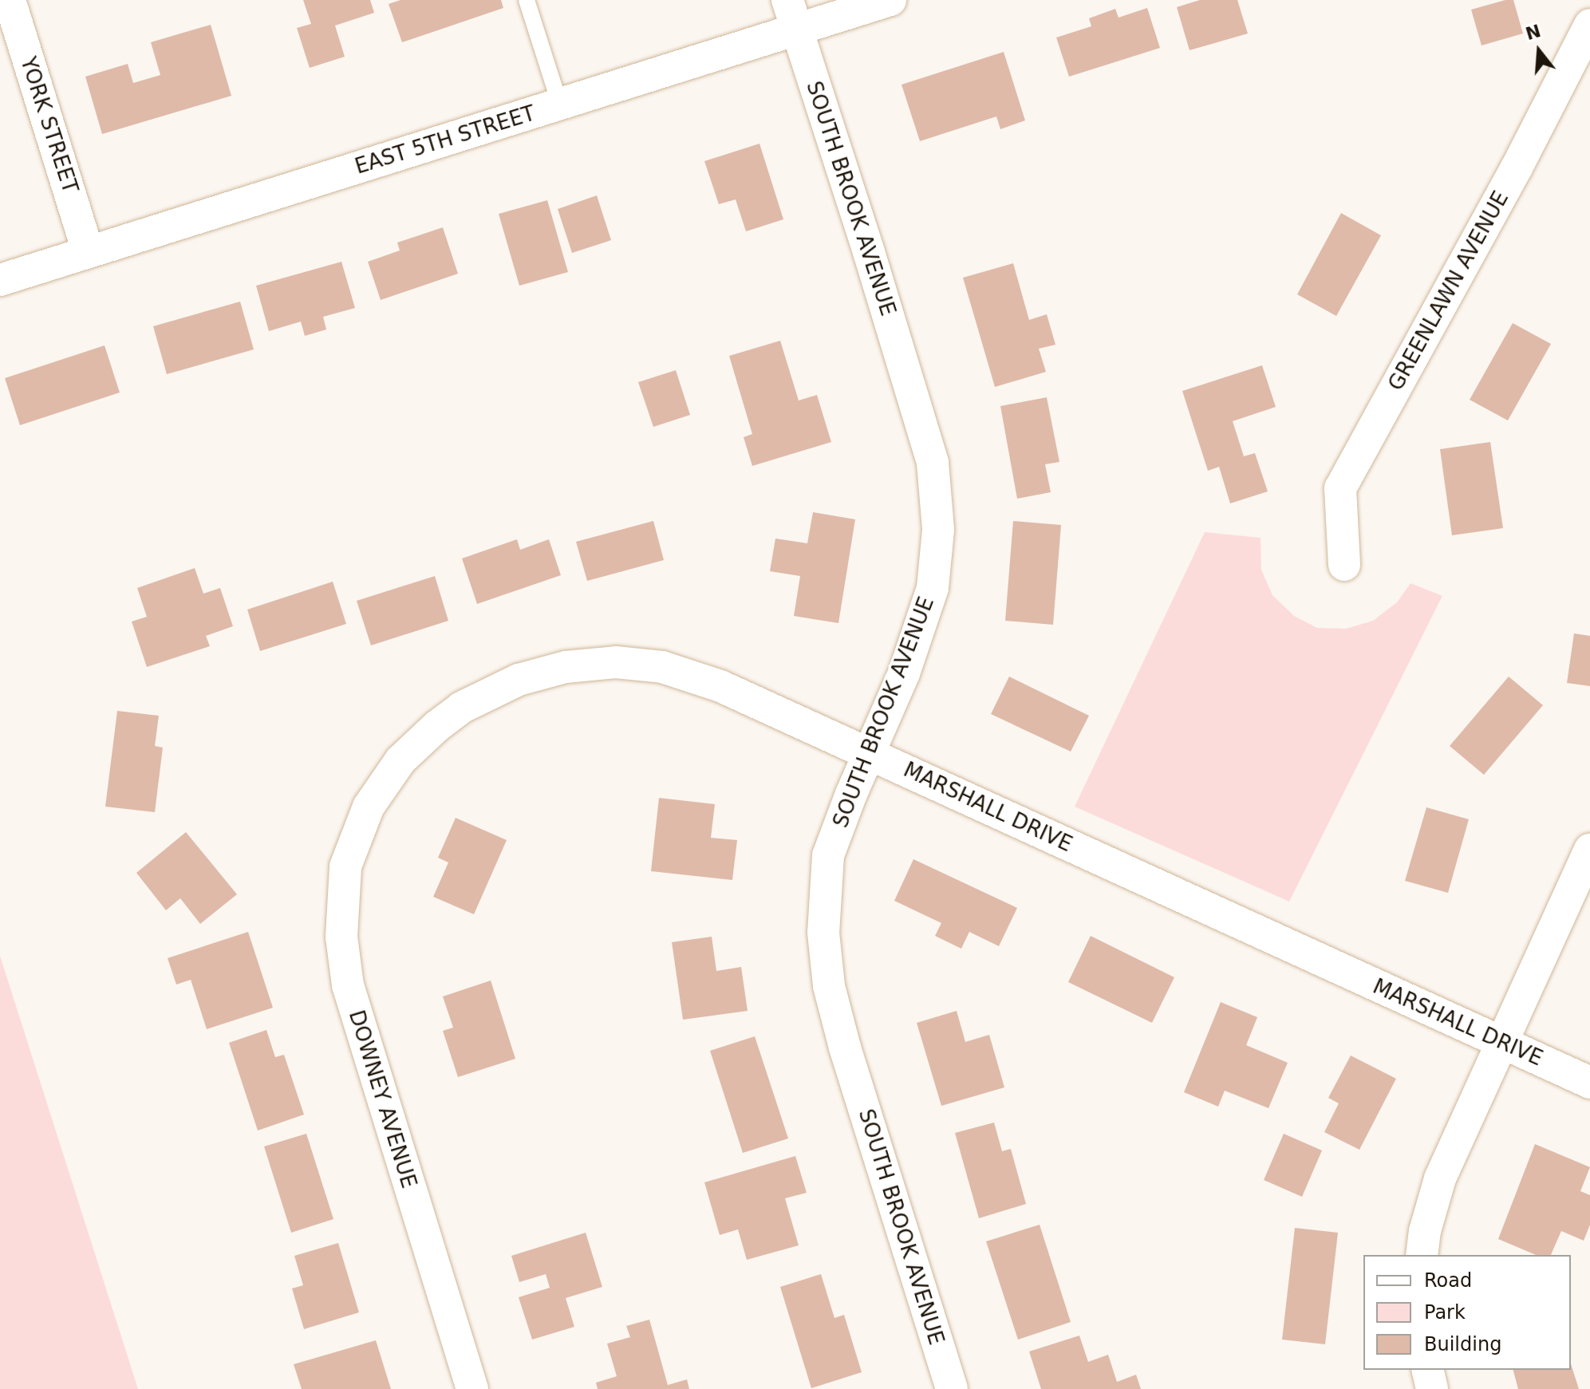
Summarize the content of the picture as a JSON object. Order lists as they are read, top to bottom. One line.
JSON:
{"streets":{"street":["YORK STREET","EAST 5TH STREET","SOUTH BROOK AVENUE","GREENLAWN AVENUE","MARSHALL DRIVE","DOWNEY AVENUE"]},"crossings":[["YORK STREET","EAST 5TH STREET"],["EAST 5TH STREET","SOUTH BROOK AVENUE"],["SOUTH BROOK AVENUE","MARSHALL DRIVE"],["MARSHALL DRIVE","DOWNEY AVENUE"]],"legend":["Road","Park","Building"],"north":"top"}
